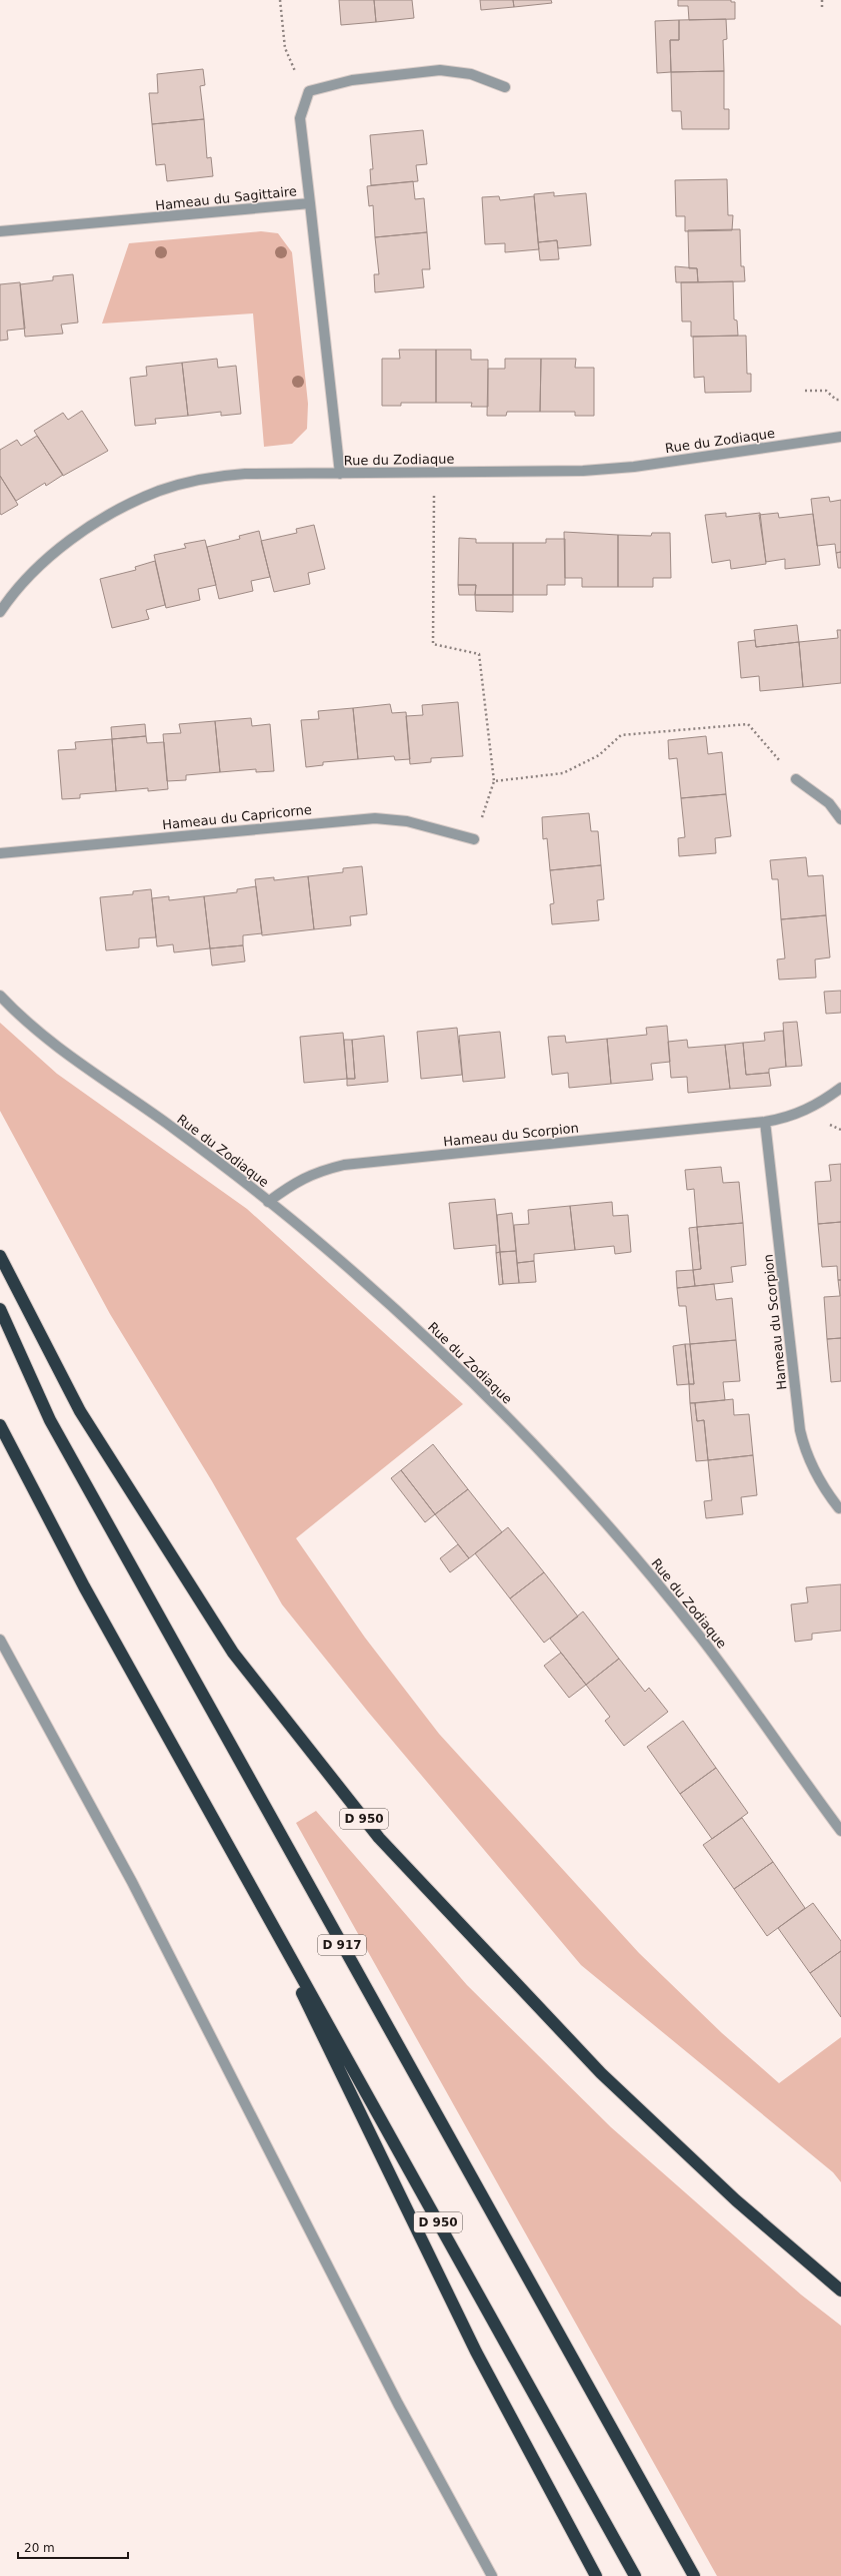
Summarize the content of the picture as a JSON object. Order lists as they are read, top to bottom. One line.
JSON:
{"streets":{"highway":["D 950","D 917"],"street":["Hameau du Sagittaire","Rue du Zodiaque","Hameau du Capricorne","Hameau du Scorpion"]},"crossings":[["Rue du Zodiaque","Hameau du Scorpion"]],"scale_bar":"20 m"}
